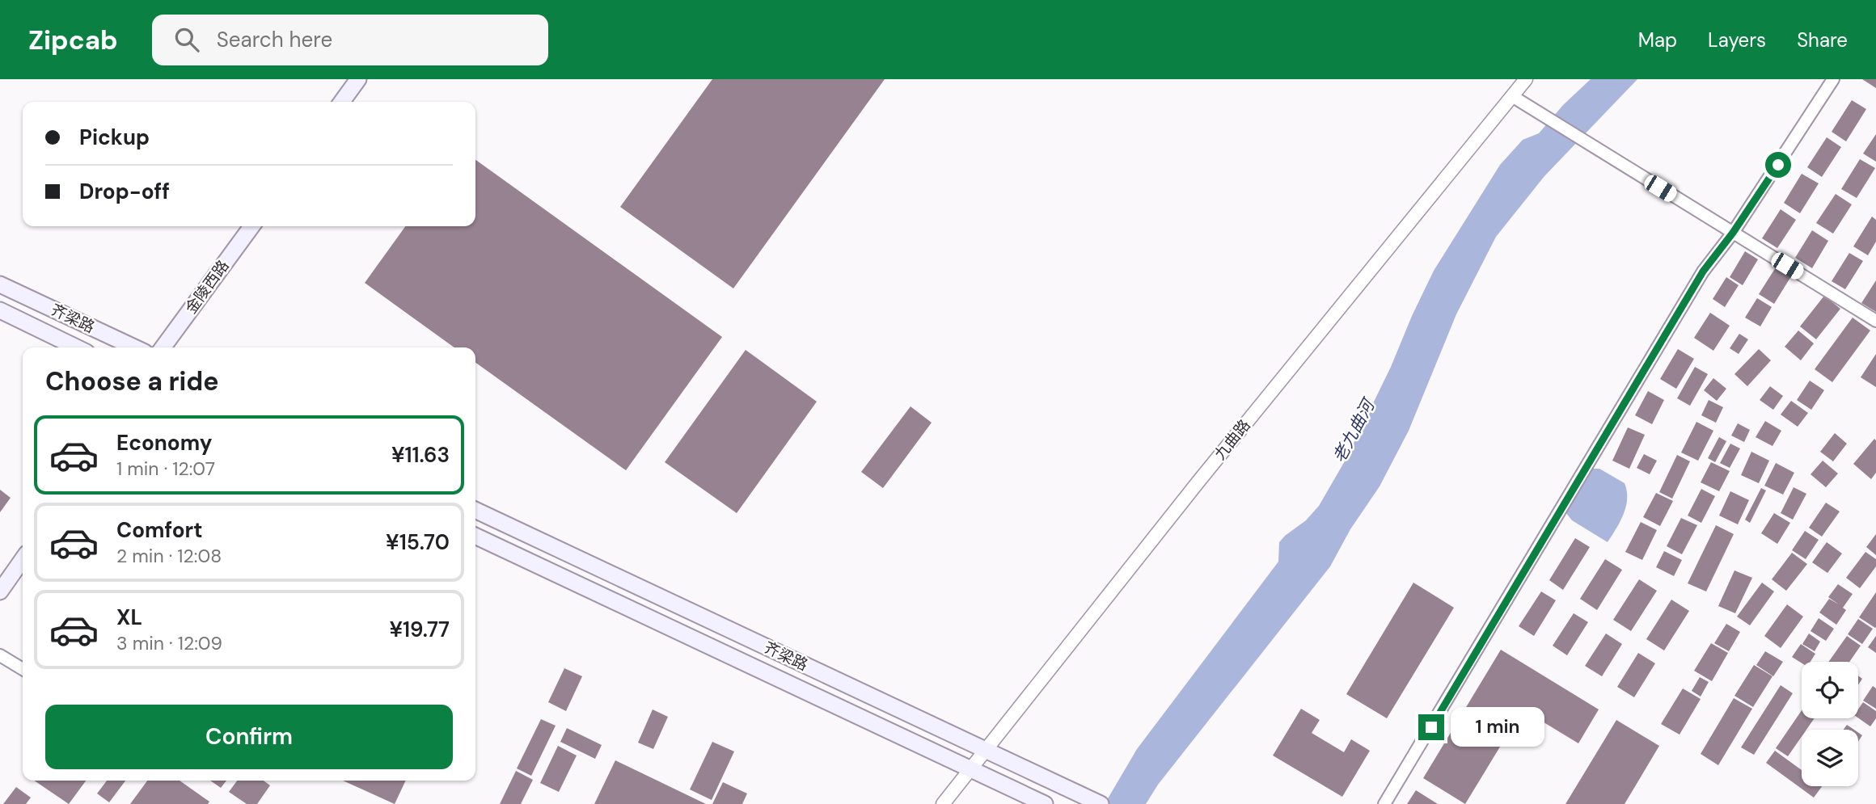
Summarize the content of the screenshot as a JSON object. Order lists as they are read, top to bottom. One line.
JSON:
{"streets":{"main road":["金陵西路","齐梁路"],"street":["九曲路"]},"crossings":[["齐梁路","九曲路"]],"water":["老九曲河"],"page":{"header":"Zipcab","search":"Search here","nav":["Map","Layers","Share"],"banner":["Pickup","Drop-off"],"heading":"Choose a ride","list":[{"name":"Economy","note":"1 min · 12:07","value":"¥11.63"},{"name":"Comfort","note":"2 min · 12:08","value":"¥15.70"},{"name":"XL","note":"3 min · 12:09","value":"¥19.77"}],"buttons":"Confirm","bubble":"1 min"}}
